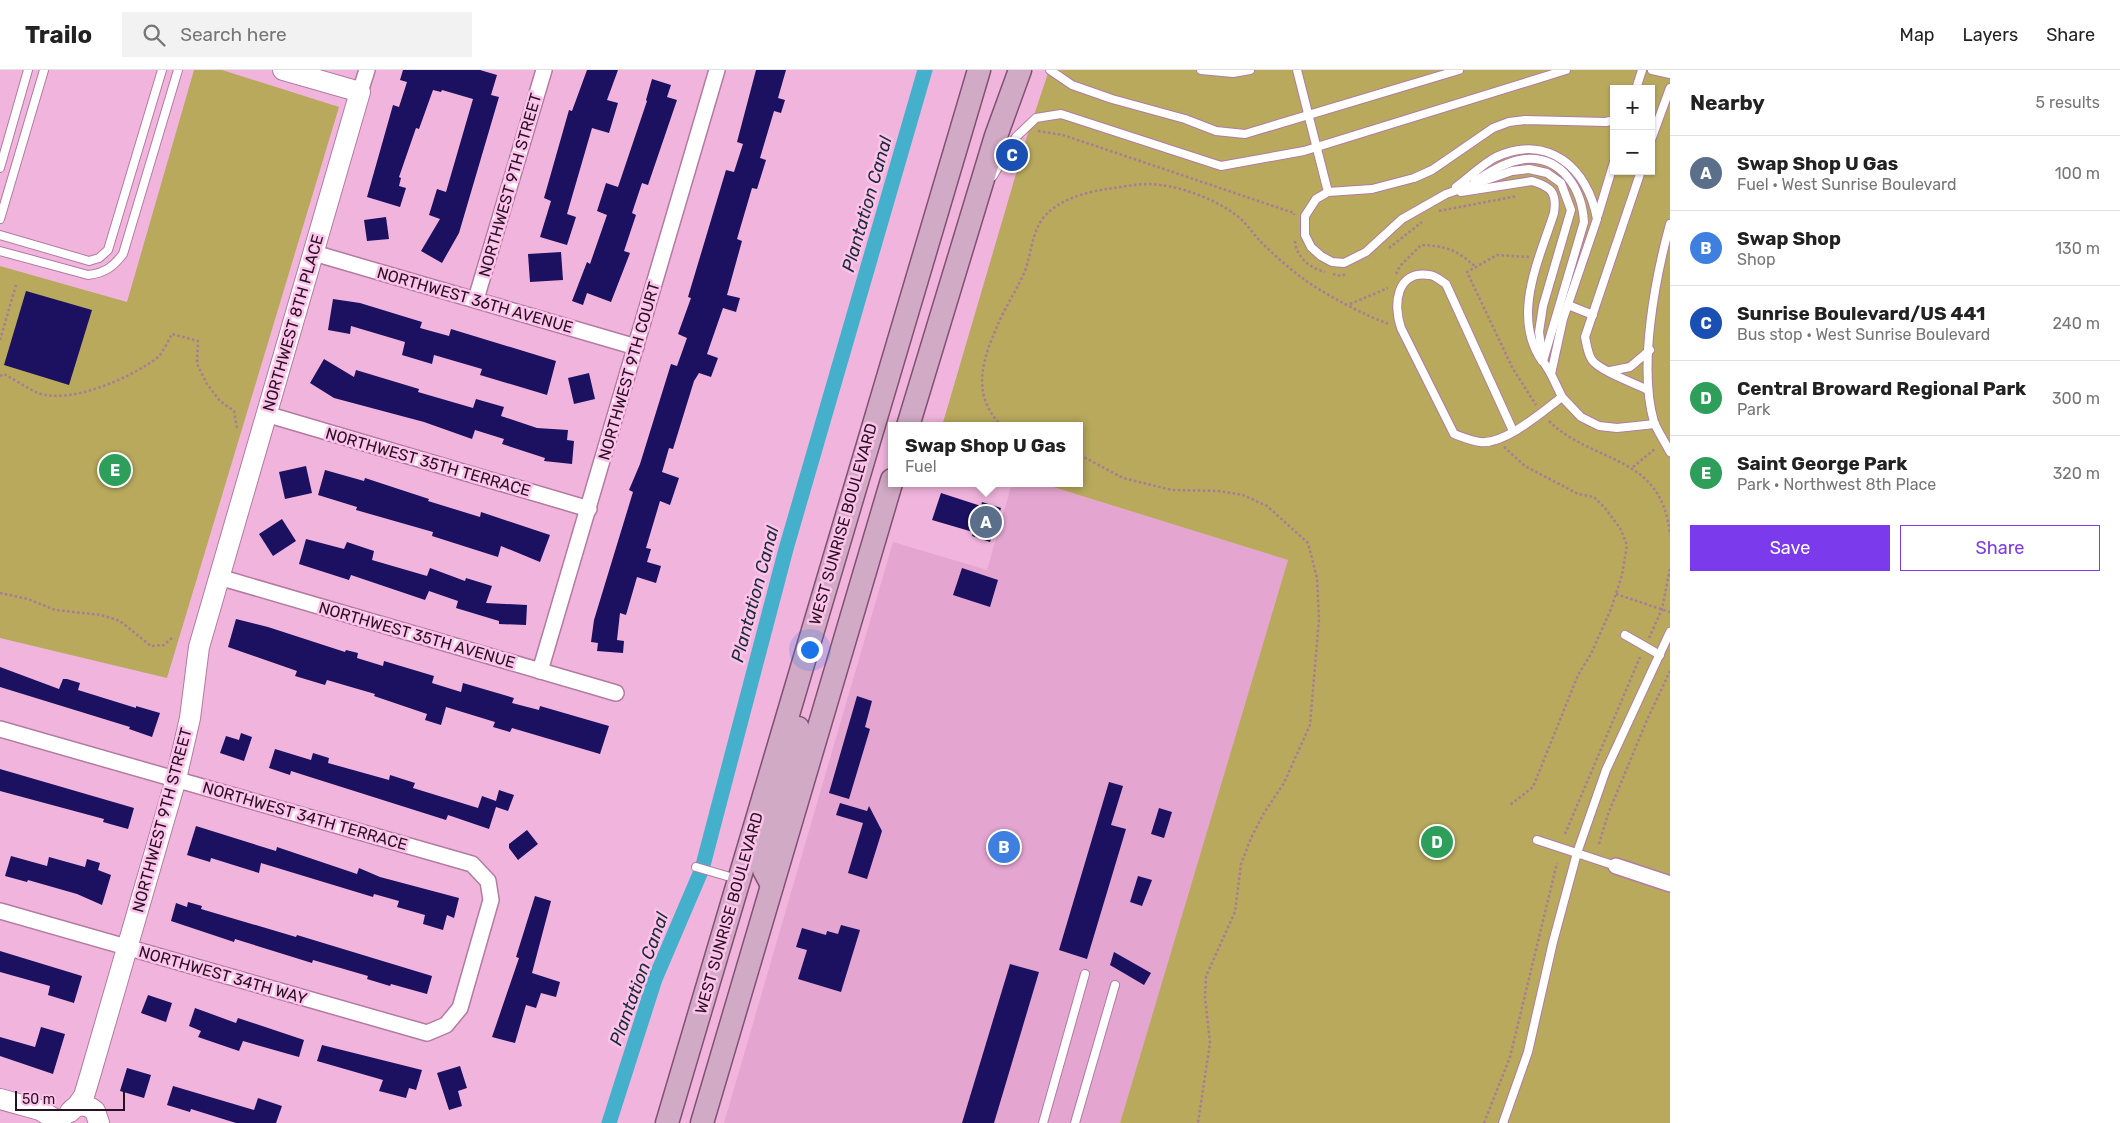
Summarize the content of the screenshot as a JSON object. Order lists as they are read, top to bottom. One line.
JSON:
{"streets":{"main road":["WEST SUNRISE BOULEVARD"],"street":["NORTHWEST 9TH STREET","NORTHWEST 36TH AVENUE","NORTHWEST 8TH PLACE","NORTHWEST 9TH COURT","NORTHWEST 35TH TERRACE","NORTHWEST 35TH AVENUE","NORTHWEST 34TH TERRACE","NORTHWEST 34TH WAY"]},"crossings":[["NORTHWEST 9TH STREET","NORTHWEST 36TH AVENUE"],["NORTHWEST 9TH STREET","NORTHWEST 8TH PLACE"],["NORTHWEST 9TH STREET","NORTHWEST 35TH AVENUE"],["NORTHWEST 9TH STREET","NORTHWEST 34TH TERRACE"],["NORTHWEST 9TH STREET","NORTHWEST 34TH WAY"],["NORTHWEST 36TH AVENUE","NORTHWEST 8TH PLACE"],["NORTHWEST 36TH AVENUE","NORTHWEST 9TH COURT"],["NORTHWEST 8TH PLACE","NORTHWEST 35TH TERRACE"],["NORTHWEST 8TH PLACE","NORTHWEST 35TH AVENUE"],["NORTHWEST 9TH COURT","NORTHWEST 35TH TERRACE"],["NORTHWEST 9TH COURT","NORTHWEST 35TH AVENUE"],["NORTHWEST 34TH TERRACE","NORTHWEST 34TH WAY"]],"water":["Plantation Canal"],"scale_bar":"50 m","page":{"header":"Trailo","search":"Search here","nav":["Map","Layers","Share"],"heading":["Nearby","5 results"],"map_buttons":["+","−"],"list":[{"mark":"A","name":"Swap Shop U Gas","note":"Fuel · West Sunrise Boulevard","value":"100 m"},{"mark":"B","name":"Swap Shop","note":"Shop","value":"130 m"},{"mark":"C","name":"Sunrise Boulevard/US 441","note":"Bus stop · West Sunrise Boulevard","value":"240 m"},{"mark":"D","name":"Central Broward Regional Park","note":"Park","value":"300 m"},{"mark":"E","name":"Saint George Park","note":"Park · Northwest 8th Place","value":"320 m"}],"pins":["C","E","A","D","B"],"popup":["Swap Shop U Gas","Fuel"],"buttons":["Save","Share"],"scale":"50 m"}}
